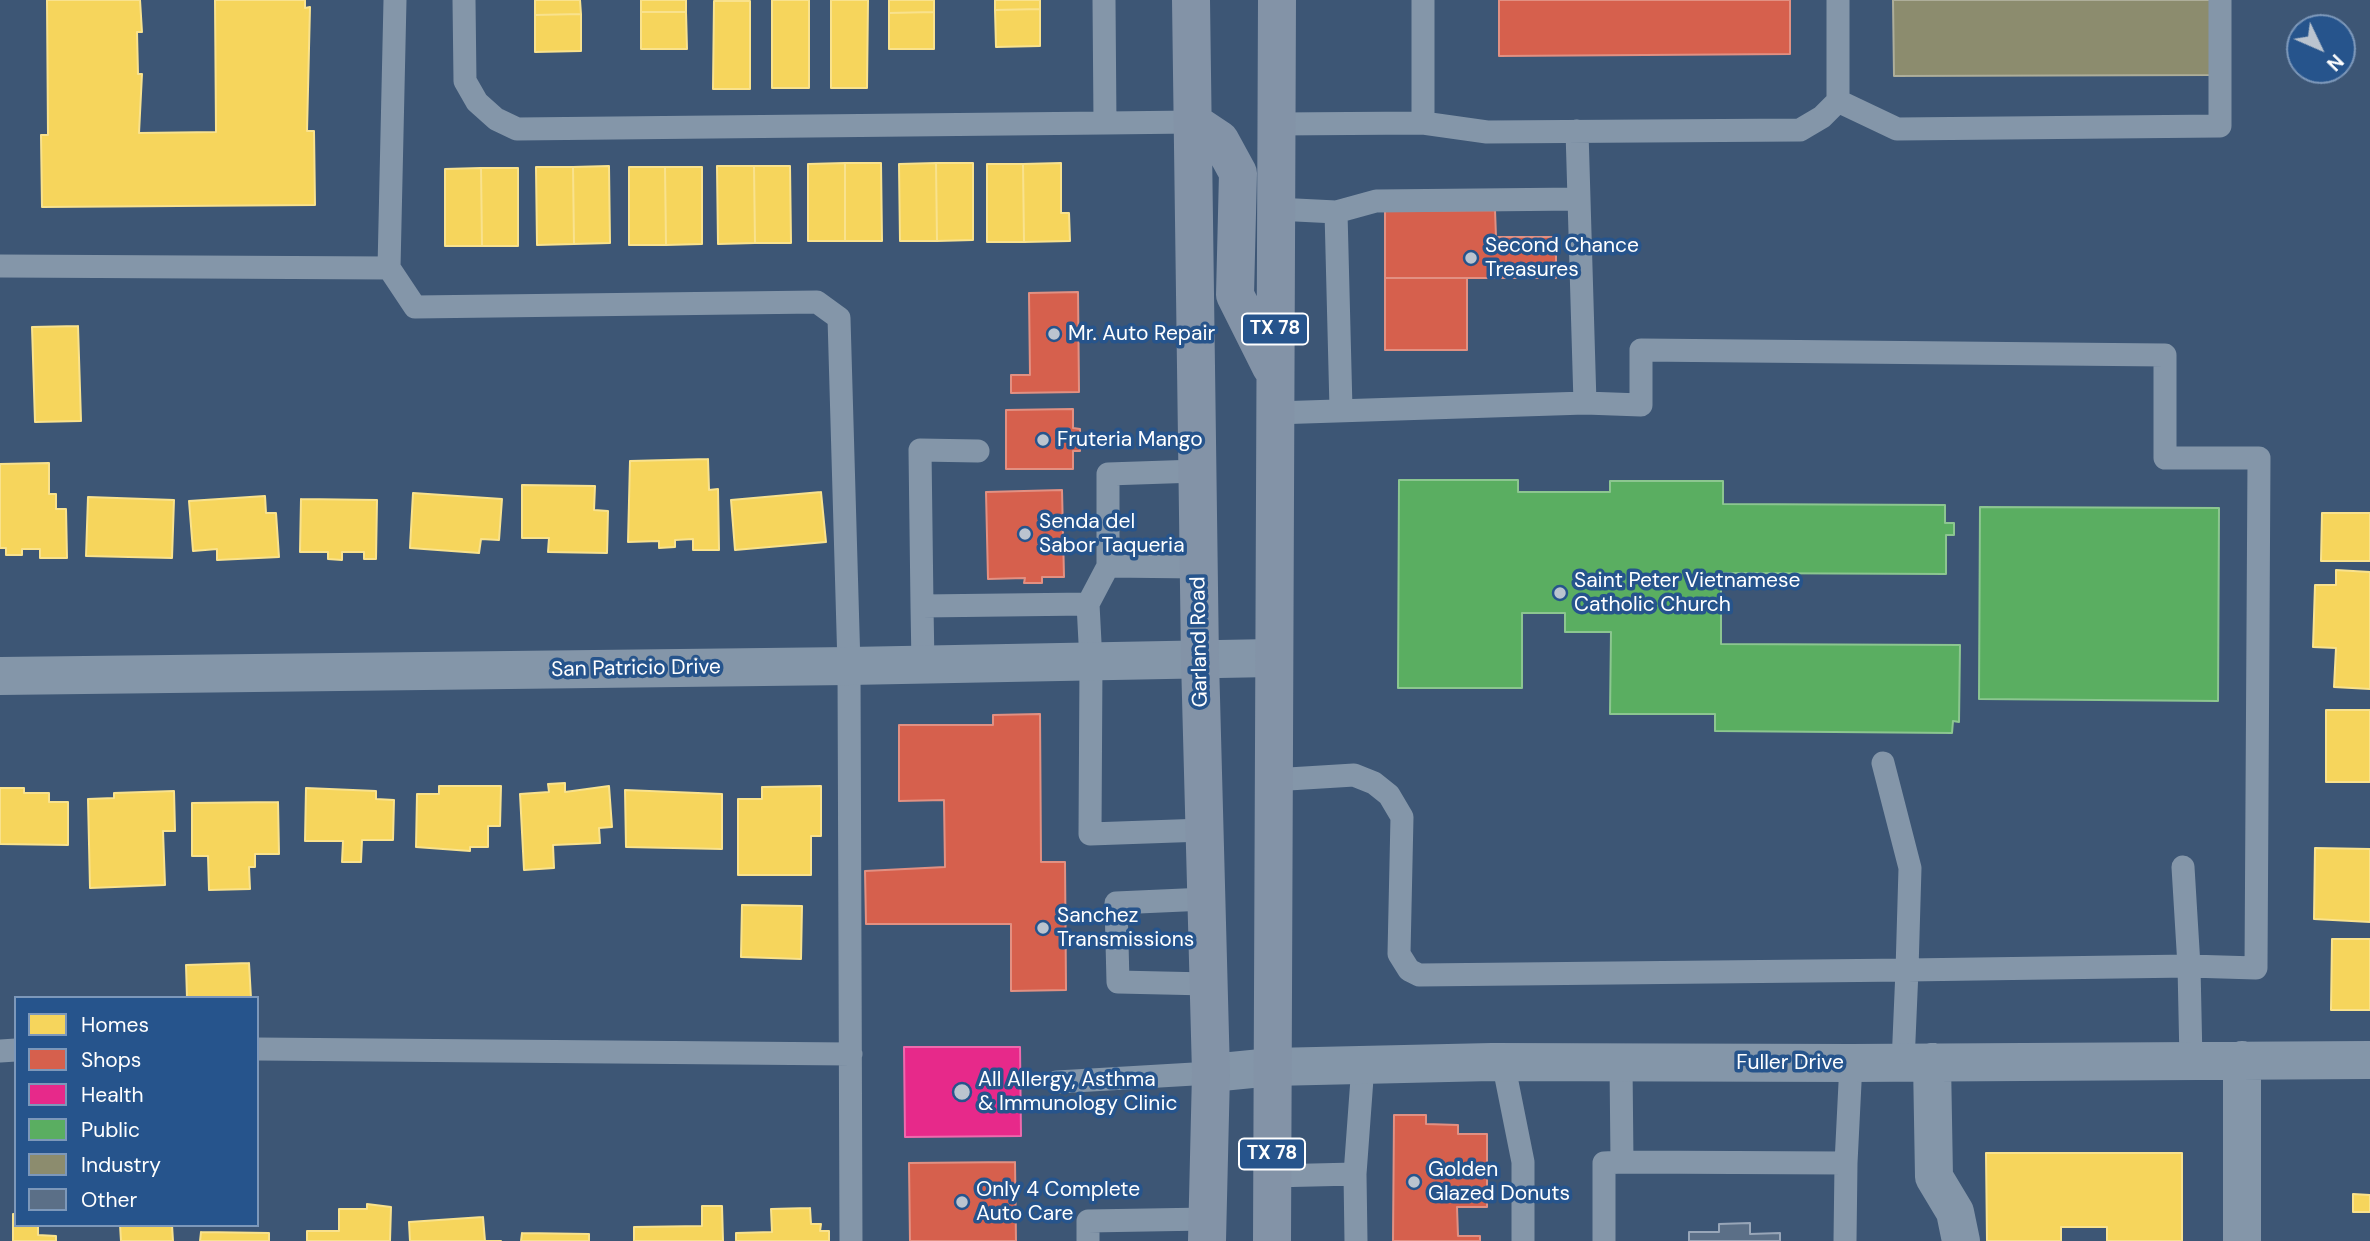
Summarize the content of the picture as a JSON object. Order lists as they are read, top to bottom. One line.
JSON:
{"streets":{"main road":["TX 78","Garland Road"],"street":["San Patricio Drive","Fuller Drive"]},"crossings":[["TX 78","San Patricio Drive"],["TX 78","Fuller Drive"],["Garland Road","San Patricio Drive"],["Garland Road","Fuller Drive"]],"places":["Second Chance Treasures","Mr. Auto Repair","Fruteria Mango","Senda del Sabor Taqueria","Saint Peter Vietnamese Catholic Church","Sanchez Transmissions","All Allergy, Asthma & Immunology Clinic","Golden Glazed Donuts","Only 4 Complete Auto Care"],"legend":["Homes","Shops","Health","Public","Industry","Other"],"north":"bottom right"}
